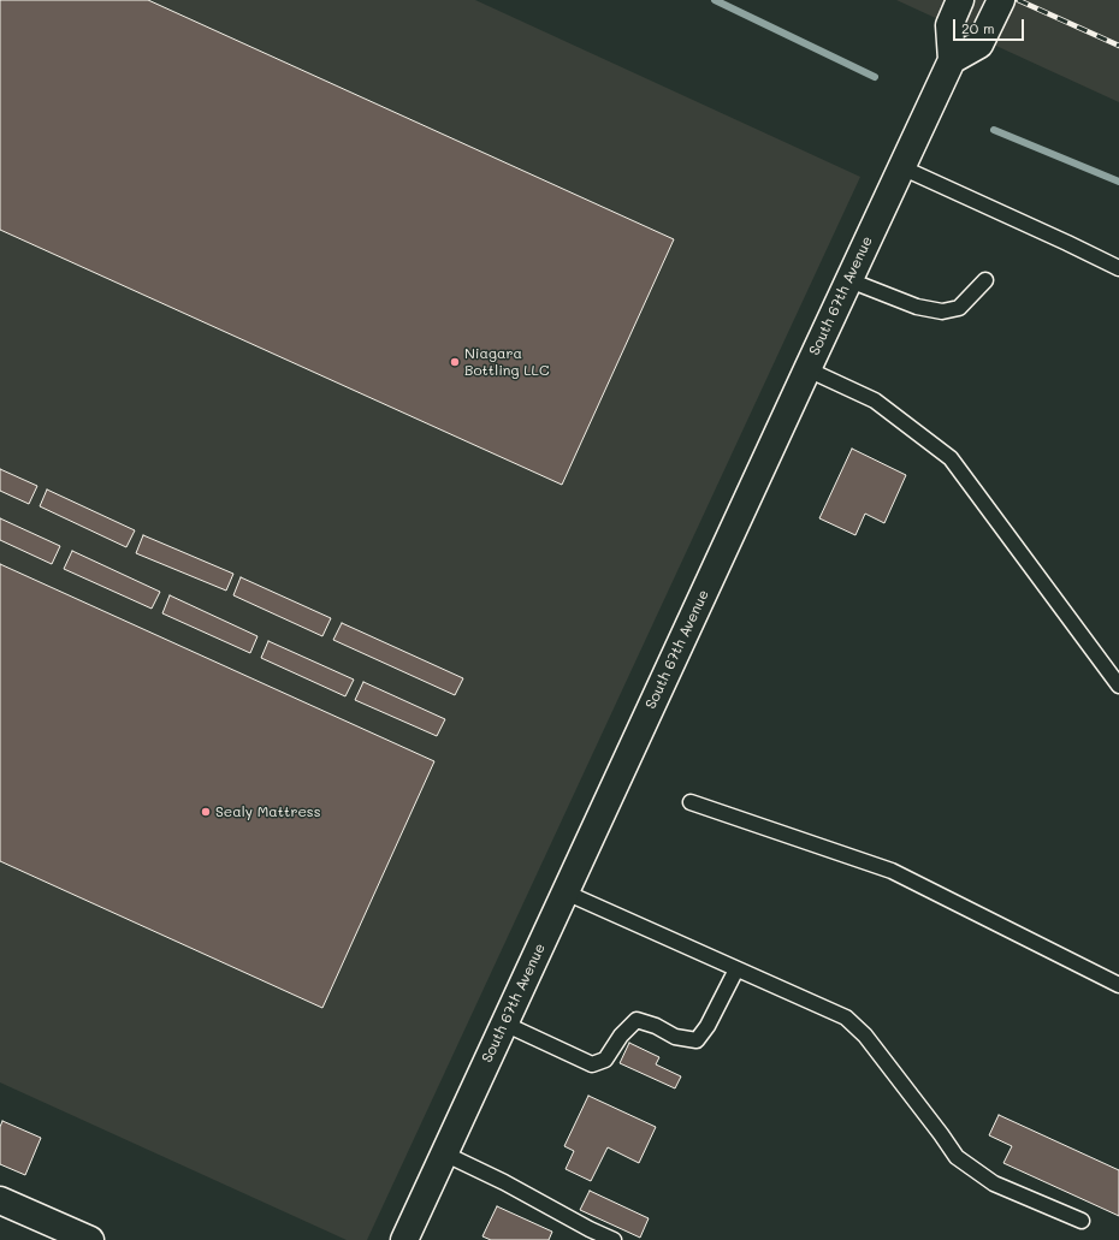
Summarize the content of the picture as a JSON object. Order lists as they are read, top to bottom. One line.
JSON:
{"streets":{"main road":["South 67th Avenue"]},"places":["Niagara Bottling LLC","Sealy Mattress"],"scale_bar":"20 m"}
